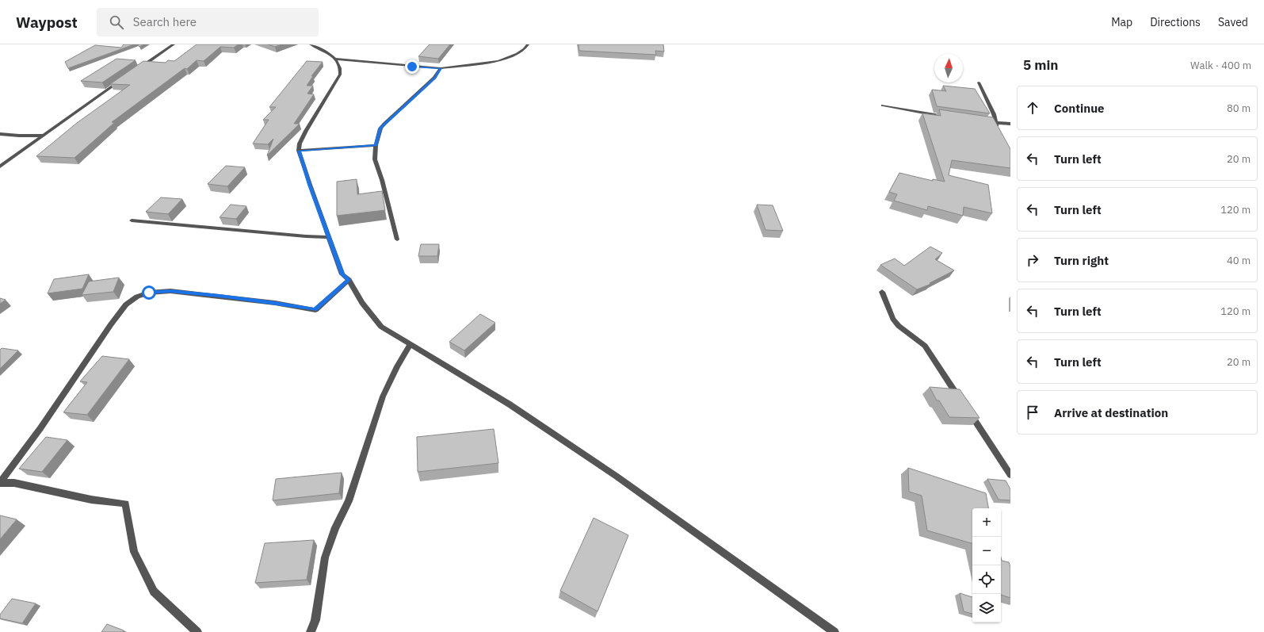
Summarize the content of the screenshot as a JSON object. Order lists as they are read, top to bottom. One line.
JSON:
{"north":"top","page":{"header":"Waypost","search":"Search here","nav":["Map","Directions","Saved"],"heading":["5 min","Walk · 400 m"],"list":[["Continue","80 m"],["Turn left","20 m"],["Turn left","120 m"],["Turn right","40 m"],["Turn left","120 m"],["Turn left","20 m"],"Arrive at destination"],"map_buttons":["+","−"]}}
